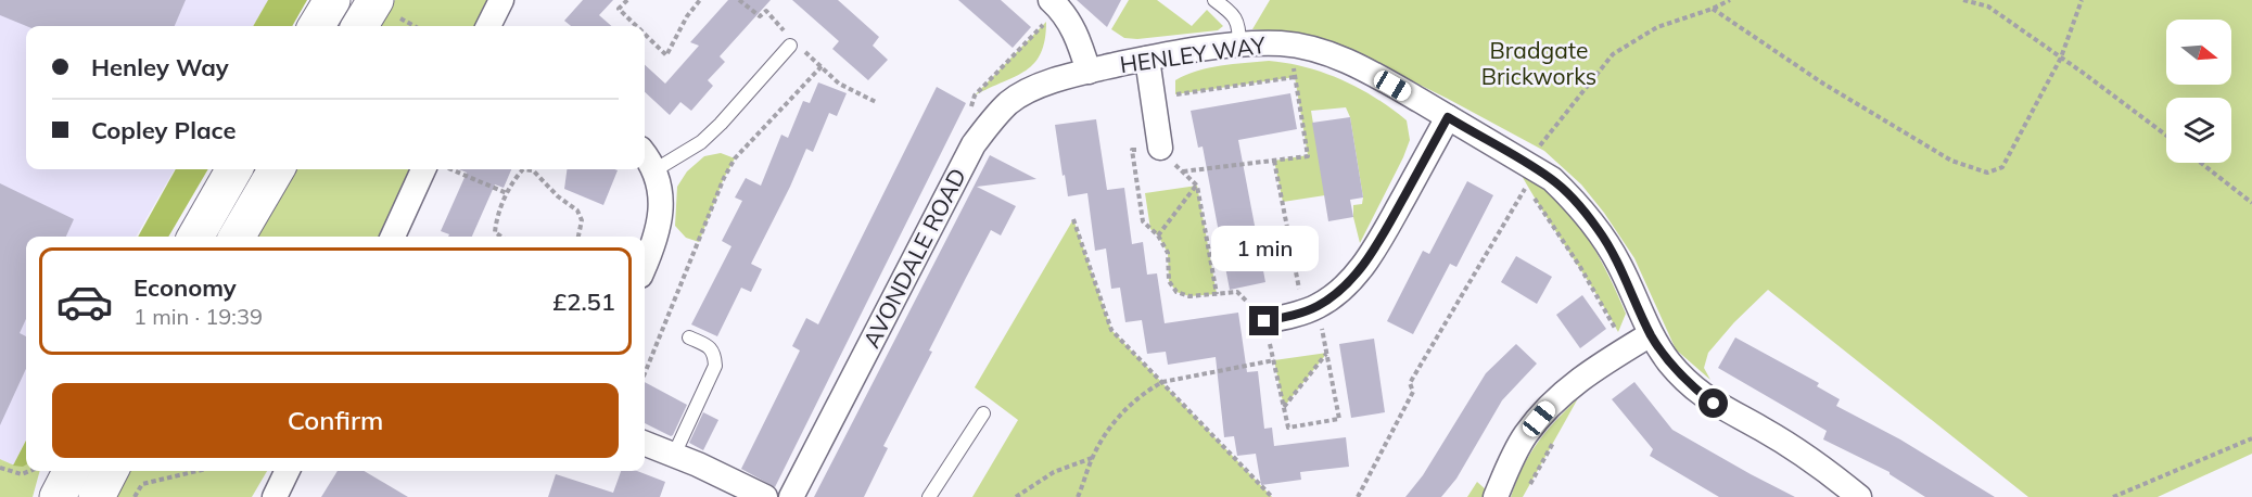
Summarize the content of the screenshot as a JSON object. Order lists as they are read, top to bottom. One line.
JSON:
{"streets":{"street":["HENLEY WAY","AVONDALE ROAD"]},"crossings":[["HENLEY WAY","AVONDALE ROAD"]],"parks":["Bradgate Brickworks"],"north":"right","page":{"banner":["Henley Way","Copley Place"],"bubble":"1 min","list":[{"name":"Economy","note":"1 min · 19:39","value":"£2.51"}],"buttons":"Confirm"}}
